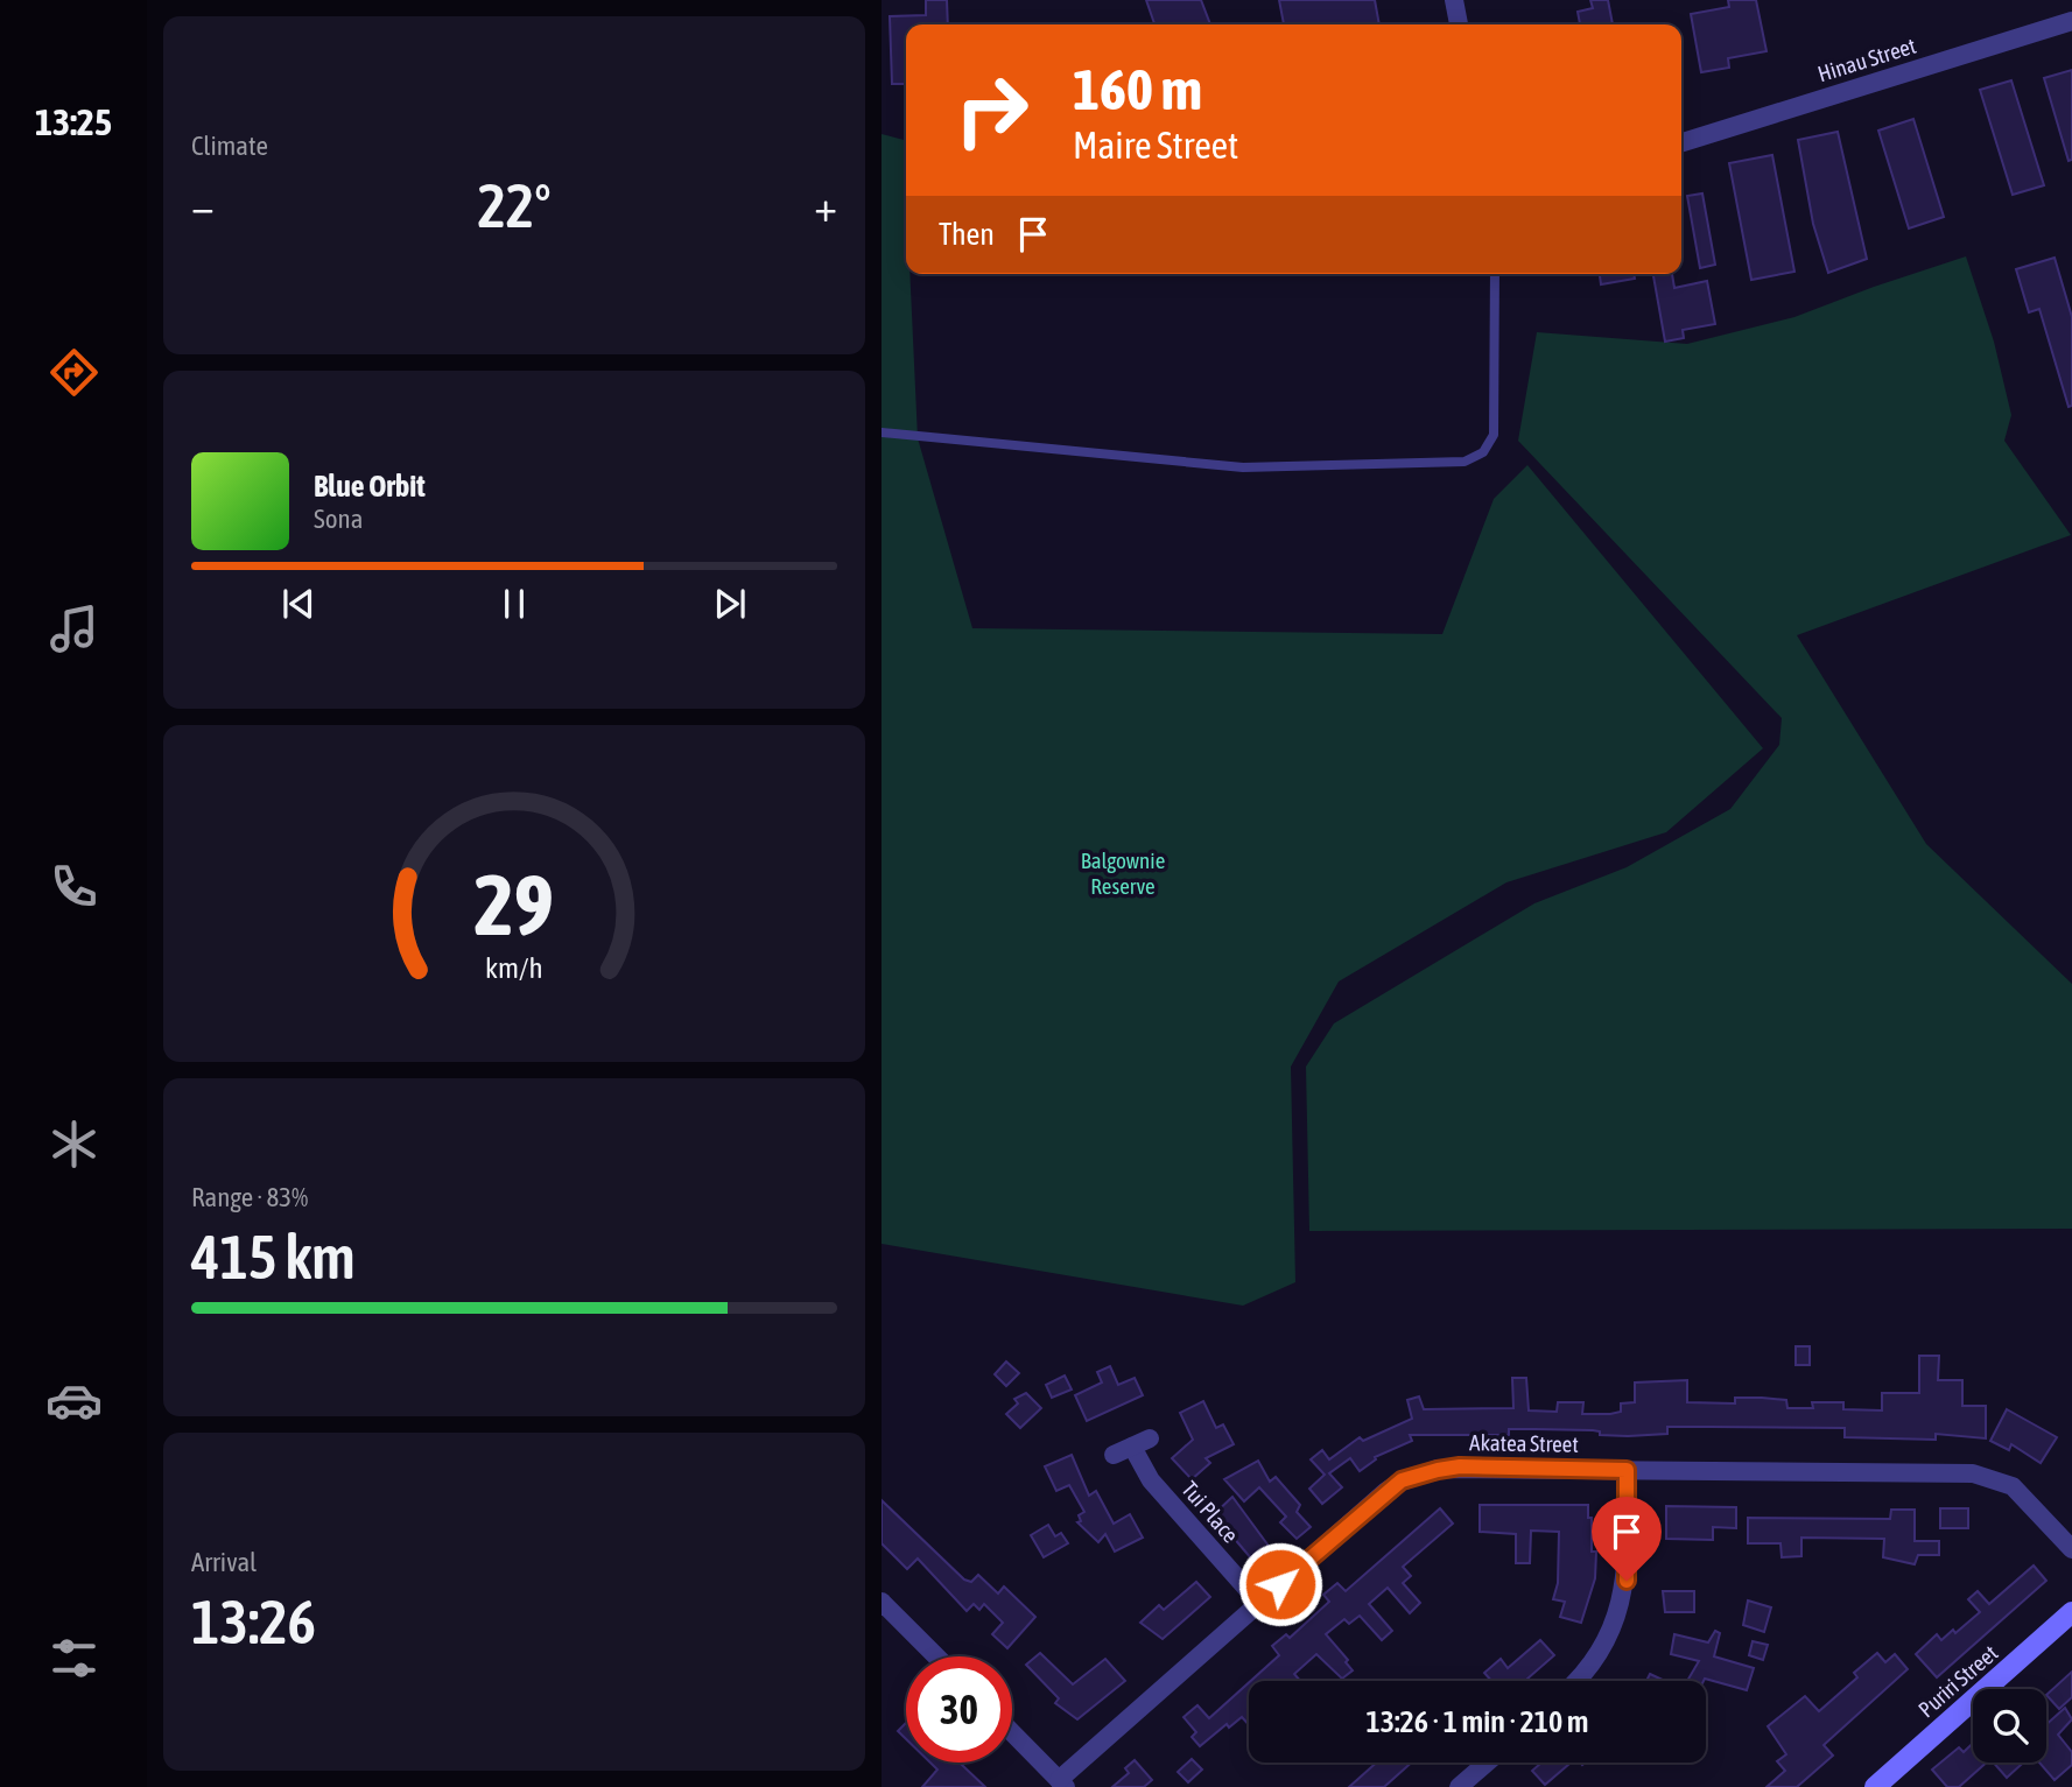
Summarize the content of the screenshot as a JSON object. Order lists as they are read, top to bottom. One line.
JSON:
{"streets":{"main road":["Puriri Street"],"street":["Hinau Street","Akatea Street","Tui Place"]},"crossings":[["Akatea Street","Tui Place"]],"parks":["Balgownie Reserve"],"page":{"tabs":"13:25","tile":["Climate",["Range · 83%","415 km"],["Arrival","13:26"]],"turn":["160 m","Maire Street"],"heat":["−","22°","+"],"then":"Then","song":["Blue Orbit","Sona"],"limit":"30","trip":"13:26 · 1 min · 210 m","gauge":["29","km/h"]}}
